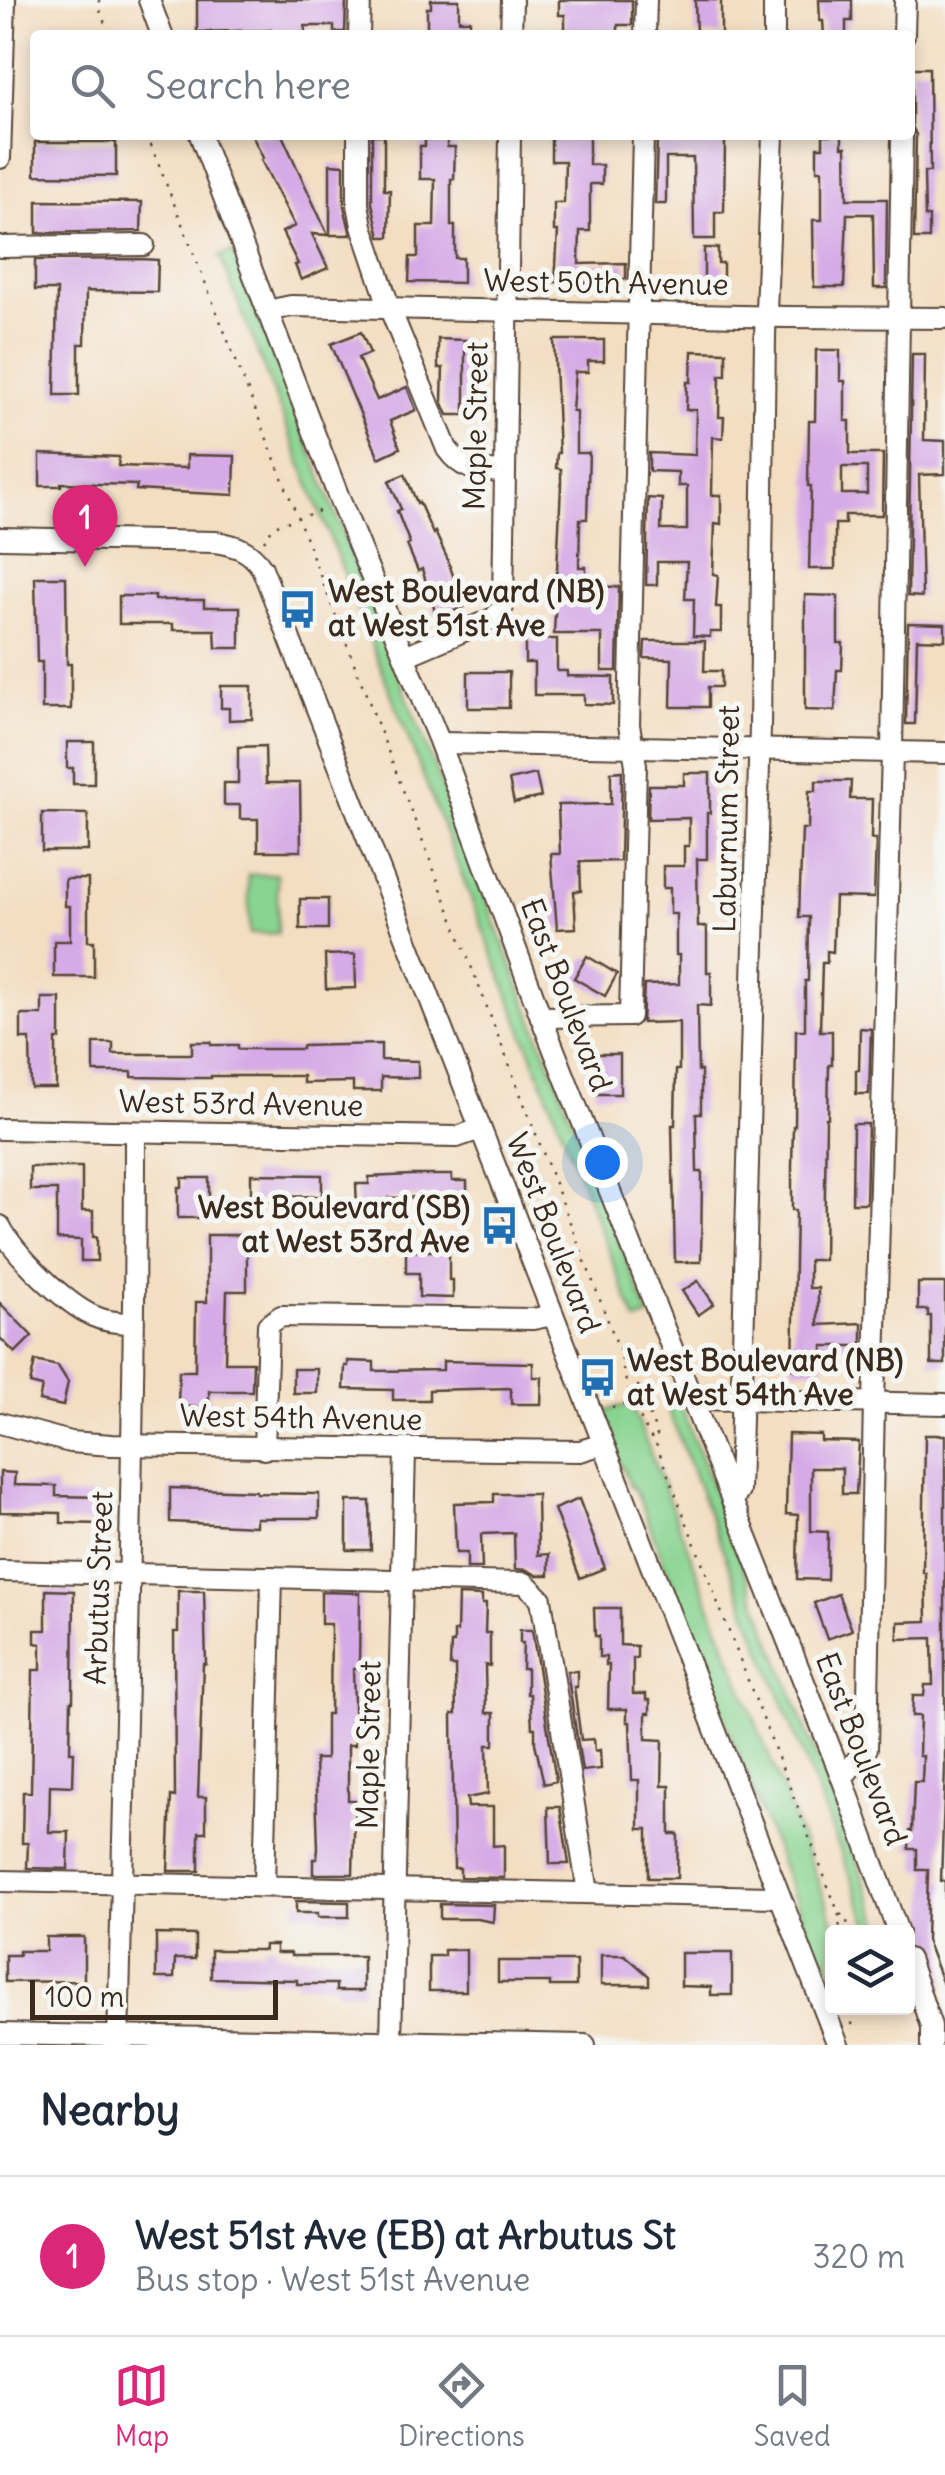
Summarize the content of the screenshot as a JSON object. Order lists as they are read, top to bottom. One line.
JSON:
{"streets":{"street":["West 50th Avenue","Maple Street","Laburnum Street","East Boulevard","West 53rd Avenue","West Boulevard","West 54th Avenue","Arbutus Street"]},"crossings":[["West 50th Avenue","Maple Street"],["West 50th Avenue","Laburnum Street"],["West 50th Avenue","East Boulevard"],["Maple Street","East Boulevard"],["Maple Street","West 54th Avenue"],["Laburnum Street","East Boulevard"],["West 53rd Avenue","West Boulevard"],["West 53rd Avenue","Arbutus Street"],["West Boulevard","West 54th Avenue"],["West 54th Avenue","Arbutus Street"]],"places":{"bus stop":["West Boulevard (NB) at West 51st Ave","West Boulevard (SB) at West 53rd Ave","West Boulevard (NB) at West 54th Ave"]},"scale_bar":"100 m","page":{"search":"Search here","pins":"1","scale":"100 m","heading":"Nearby","list":[{"mark":"1","name":"West 51st Ave (EB) at Arbutus St","note":"Bus stop · West 51st Avenue","value":"320 m"}],"nav":["Map","Directions","Saved"]}}
